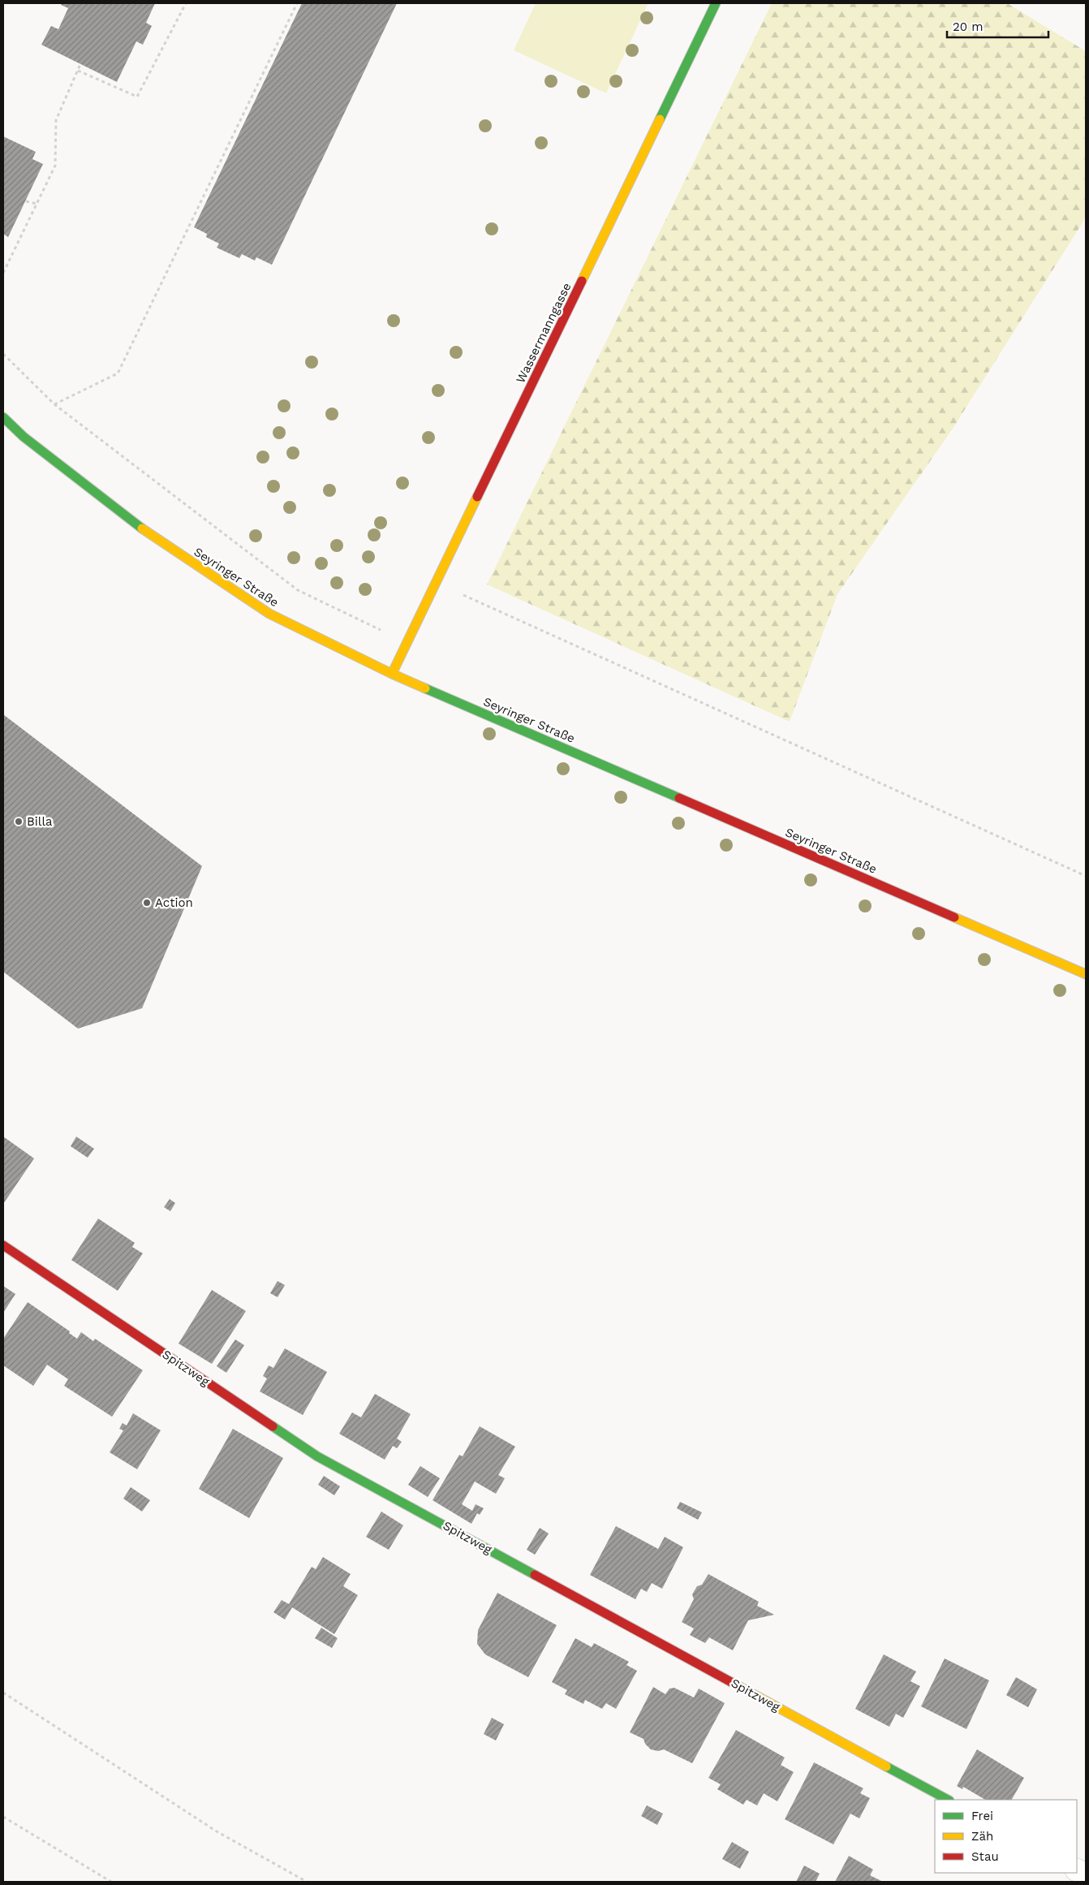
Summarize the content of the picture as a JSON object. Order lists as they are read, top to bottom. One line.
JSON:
{"streets":{"street":["Wassermanngasse","Seyringer Straße","Spitzweg"]},"crossings":[["Wassermanngasse","Seyringer Straße"]],"places":["Billa","Action"],"legend":["Frei","Zäh","Stau"],"scale_bar":"20 m"}
